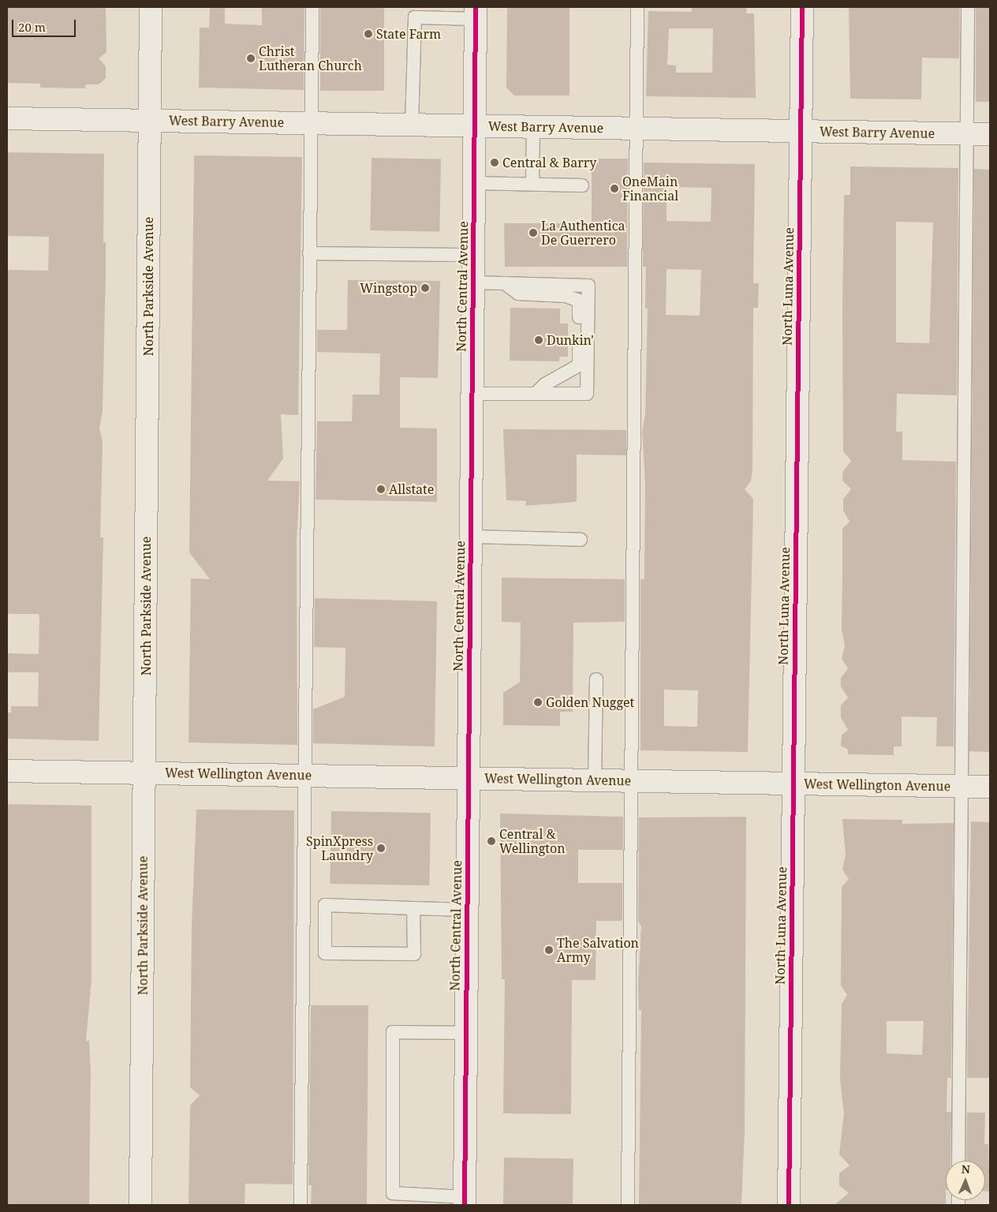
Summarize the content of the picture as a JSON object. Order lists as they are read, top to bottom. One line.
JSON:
{"streets":{"street":["West Barry Avenue","North Parkside Avenue","North Central Avenue","North Luna Avenue","West Wellington Avenue"]},"crossings":[["West Barry Avenue","North Parkside Avenue"],["West Barry Avenue","North Central Avenue"],["West Barry Avenue","North Luna Avenue"],["North Parkside Avenue","West Wellington Avenue"],["North Central Avenue","West Wellington Avenue"],["North Luna Avenue","West Wellington Avenue"]],"places":["State Farm","Christ Lutheran Church","Central & Barry","OneMain Financial","La Authentica De Guerrero","Wingstop","Dunkin'","Allstate","Golden Nugget","Central & Wellington","SpinXpress Laundry","The Salvation Army"],"scale_bar":"20 m","north":"top"}
